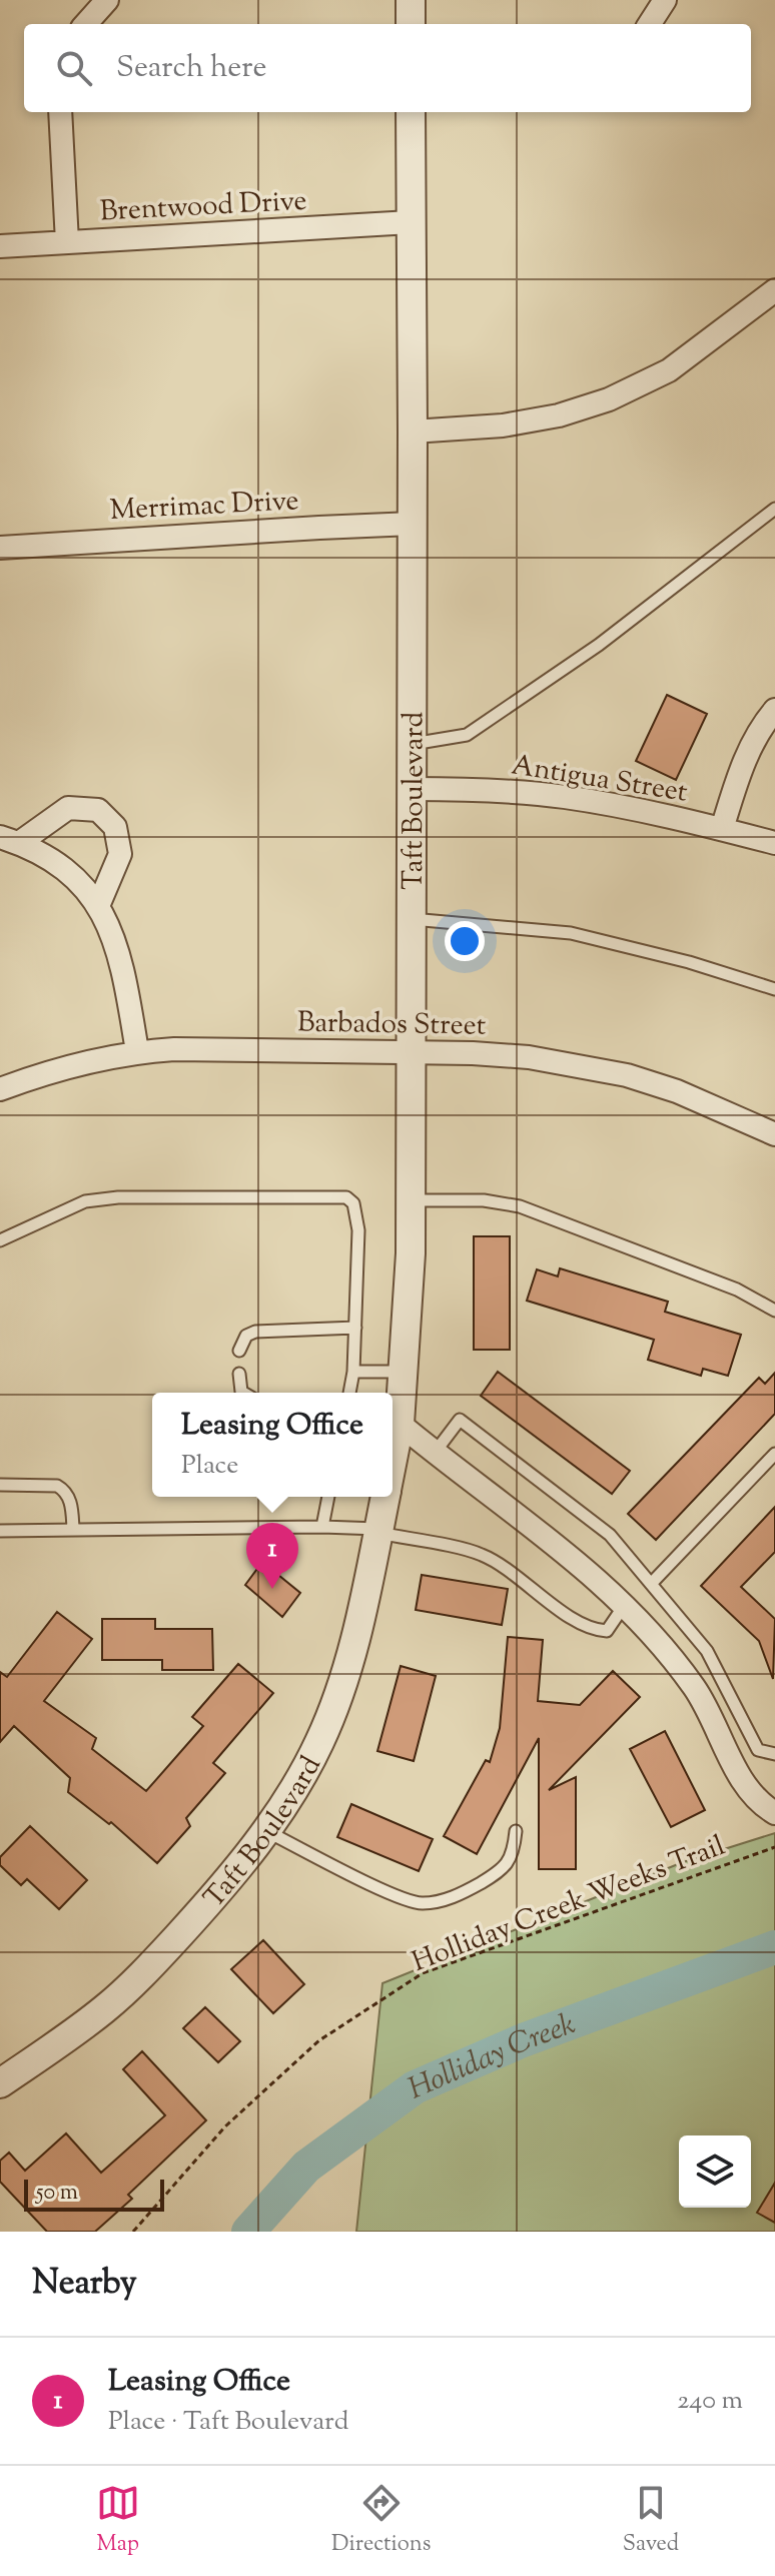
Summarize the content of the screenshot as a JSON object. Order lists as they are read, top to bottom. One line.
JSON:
{"streets":{"street":["Brentwood Drive","Merrimac Drive","Antigua Street","Taft Boulevard","Barbados Street"],"path":["Holliday Creek Weeks Trail"]},"crossings":[["Brentwood Drive","Taft Boulevard"],["Merrimac Drive","Taft Boulevard"],["Antigua Street","Taft Boulevard"],["Taft Boulevard","Barbados Street"]],"water":["Holliday Creek"],"scale_bar":"50 m","page":{"search":"Search here","popup":["Leasing Office","Place"],"pins":"1","scale":"50 m","heading":"Nearby","list":[{"mark":"1","name":"Leasing Office","note":"Place · Taft Boulevard","value":"240 m"}],"nav":["Map","Directions","Saved"]}}
